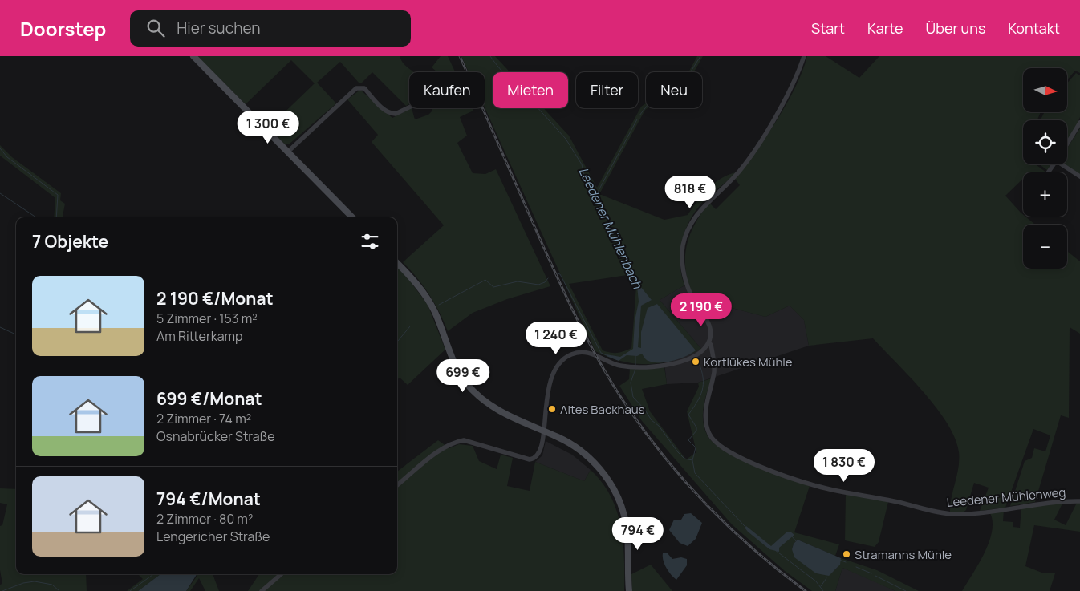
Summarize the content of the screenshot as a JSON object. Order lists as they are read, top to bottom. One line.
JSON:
{"streets":{"street":["Leedener Mühlenweg"]},"water":["Leedener Mühlenbach"],"places":["Kortlükes Mühle","Altes Backhaus","Stramanns Mühle"],"north":"right","page":{"header":"Doorstep","search":"Hier suchen","nav":["Start","Karte","Über uns","Kontakt"],"map_buttons":["+","−"],"chip":["Kaufen","Mieten","Filter","Neu"],"price":["1 300 €","818 €","2 190 €","1 240 €","699 €","1 830 €","794 €"],"heading":"7 Objekte","list":[{"name":"2 190 €/Monat","note":"5 Zimmer · 153 m² · Am Ritterkamp"},{"name":"699 €/Monat","note":"2 Zimmer · 74 m² · Osnabrücker Straße"},{"name":"794 €/Monat","note":"2 Zimmer · 80 m² · Lengericher Straße"}]}}
